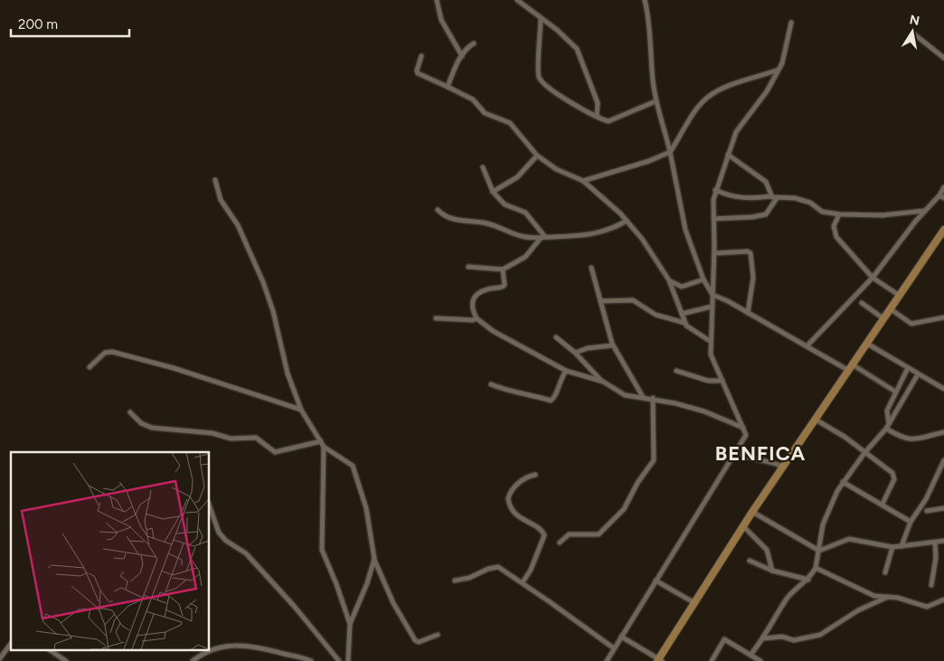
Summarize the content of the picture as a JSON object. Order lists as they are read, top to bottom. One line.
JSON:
{"districts":["BENFICA"],"scale_bar":"200 m","north":"top"}
